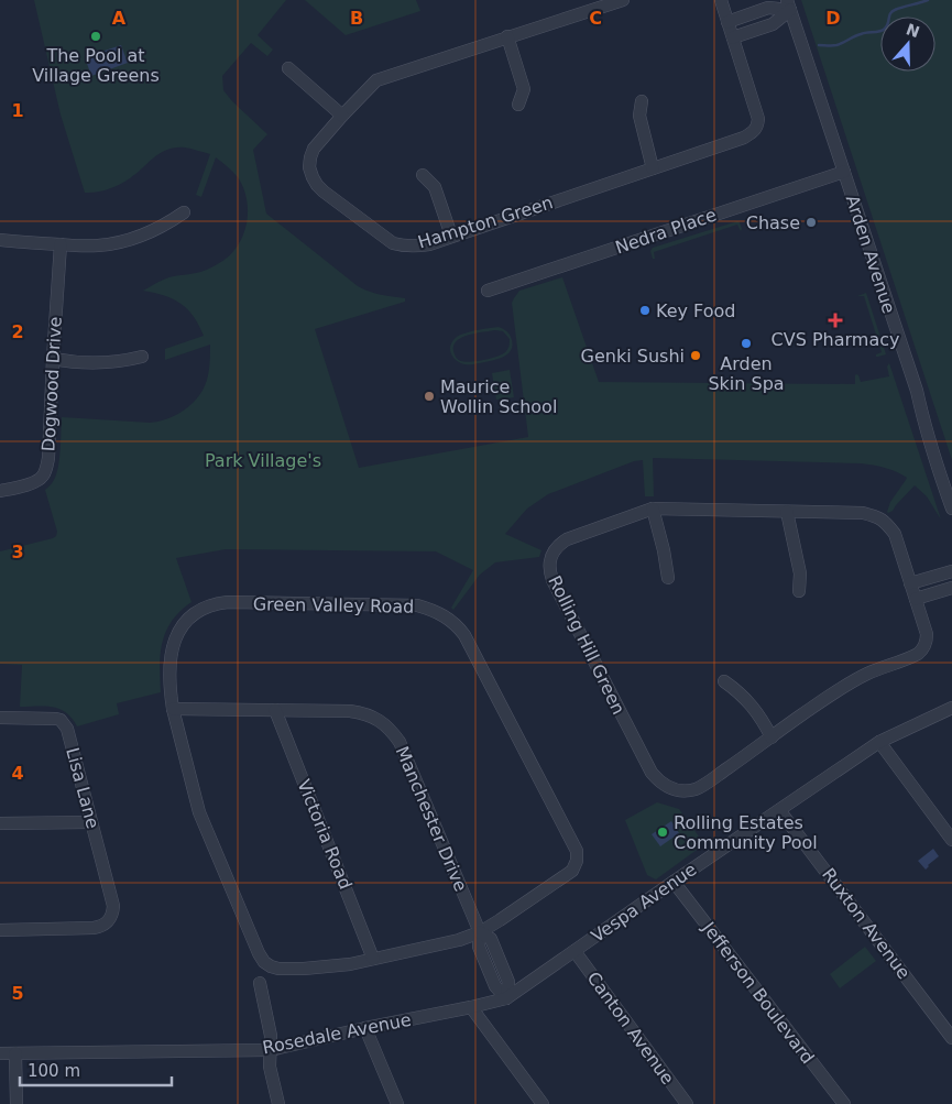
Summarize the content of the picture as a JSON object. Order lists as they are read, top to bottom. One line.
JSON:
{"streets":{"street":["Hampton Green","Nedra Place","Arden Avenue","Dogwood Drive","Green Valley Road","Rolling Hill Green","Lisa Lane","Manchester Drive","Victoria Road","Vespa Avenue","Ruxton Avenue","Jefferson Boulevard","Canton Avenue","Rosedale Avenue"]},"crossings":[["Nedra Place","Arden Avenue"],["Green Valley Road","Manchester Drive"],["Green Valley Road","Victoria Road"],["Manchester Drive","Victoria Road"],["Manchester Drive","Vespa Avenue"],["Manchester Drive","Rosedale Avenue"],["Vespa Avenue","Ruxton Avenue"],["Vespa Avenue","Jefferson Boulevard"],["Vespa Avenue","Canton Avenue"],["Vespa Avenue","Rosedale Avenue"]],"parks":["Park Village's"],"places":{"other":["The Pool at Village Greens","Chase","Key Food","Arden Skin Spa","Genki Sushi","Maurice Wollin School","Rolling Estates Community Pool"],"health":["CVS Pharmacy"]},"scale_bar":"100 m","north":"top","grid":{"columns":["A","B","C","D"],"rows":["1","2","3","4","5"]}}
